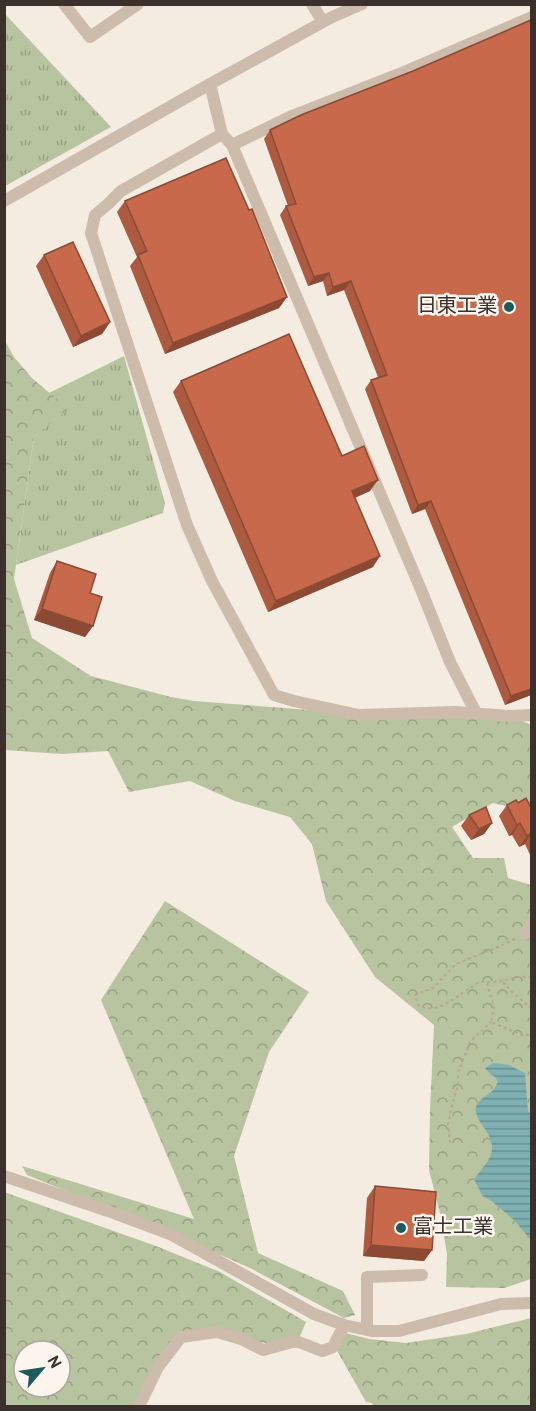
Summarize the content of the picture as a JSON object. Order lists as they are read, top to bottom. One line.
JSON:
{"places":["日東工業","富士工業"],"north":"top right"}
